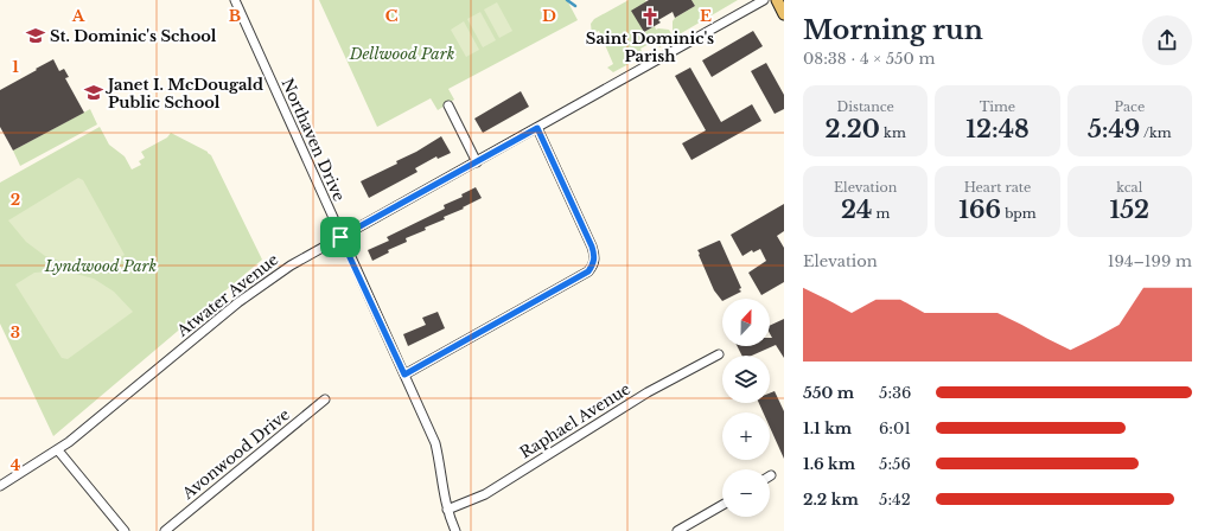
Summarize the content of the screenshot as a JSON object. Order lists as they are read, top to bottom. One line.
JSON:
{"streets":{"street":["Northaven Drive","Atwater Avenue","Raphael Avenue","Avonwood Drive"]},"crossings":[["Northaven Drive","Atwater Avenue"],["Northaven Drive","Raphael Avenue"]],"parks":["Dellwood Park","Lyndwood Park"],"places":{"church":["Saint Dominic's Parish"],"school or university":["St. Dominic's School","Janet I. McDougald Public School"]},"north":"top","page":{"heading":["Morning run","08:38 · 4 × 550 m"],"stats":[["Distance","2.20 km"],["Time","12:48"],["Pace","5:49 /km"],["Elevation","24 m"],["Heart rate","166 bpm"],["kcal","152"]],"chart":["Elevation","194–199 m"],"map_buttons":["+","−"],"list":[{"name":"550 m","note":"5:36"},{"name":"1.1 km","note":"6:01"},{"name":"1.6 km","note":"5:56"},{"name":"2.2 km","note":"5:42"}]},"grid":{"columns":["A","B","C","D","E"],"rows":["1","2","3","4"]}}
